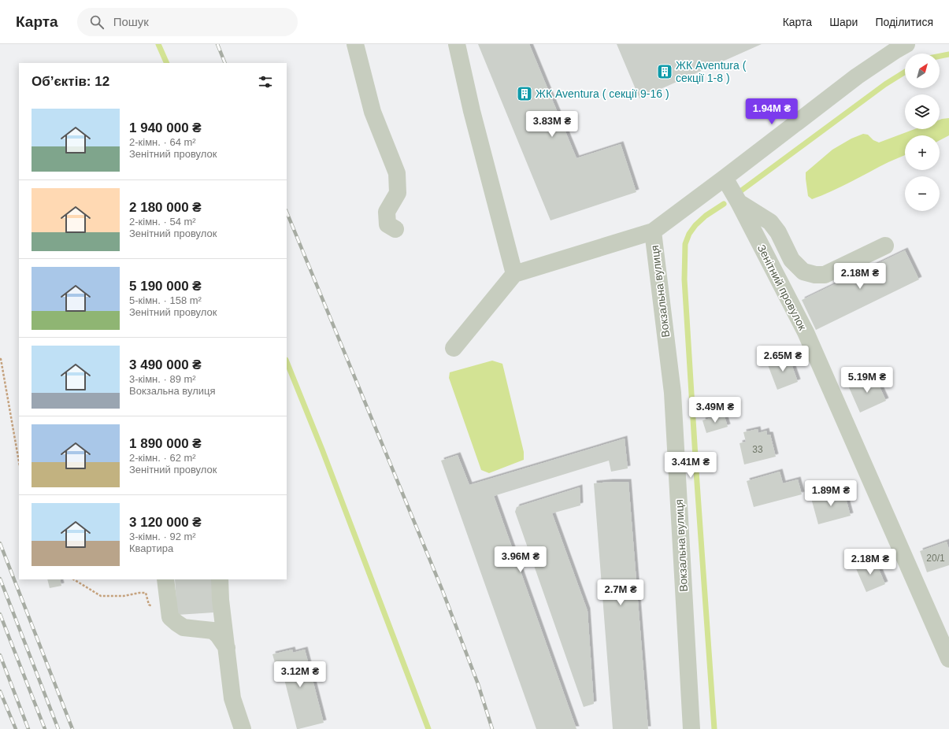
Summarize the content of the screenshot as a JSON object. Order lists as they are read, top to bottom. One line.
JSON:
{"streets":{"street":["Зенітний провулок","Вокзальна вулиця"]},"places":{"building":["ЖК Aventura ( секції 1-8 )","ЖК Aventura ( секції 9-16 )"]},"house_numbers":["33","20/1"],"north":"top right","page":{"header":"Карта","search":"Пошук","nav":["Карта","Шари","Поділитися"],"map_buttons":["+","−"],"heading":"Об’єктів: 12","price":["1.94M ₴","3.83M ₴","2.18M ₴","2.65M ₴","5.19M ₴","3.49M ₴","3.41M ₴","1.89M ₴","3.96M ₴","2.18M ₴","2.7M ₴","3.12M ₴"],"list":[{"name":"1 940 000 ₴","note":"2-кімн. · 64 m² · Зенітний провулок"},{"name":"2 180 000 ₴","note":"2-кімн. · 54 m² · Зенітний провулок"},{"name":"5 190 000 ₴","note":"5-кімн. · 158 m² · Зенітний провулок"},{"name":"3 490 000 ₴","note":"3-кімн. · 89 m² · Вокзальна вулиця"},{"name":"1 890 000 ₴","note":"2-кімн. · 62 m² · Зенітний провулок"},{"name":"3 120 000 ₴","note":"3-кімн. · 92 m² · Квартира"}]}}
